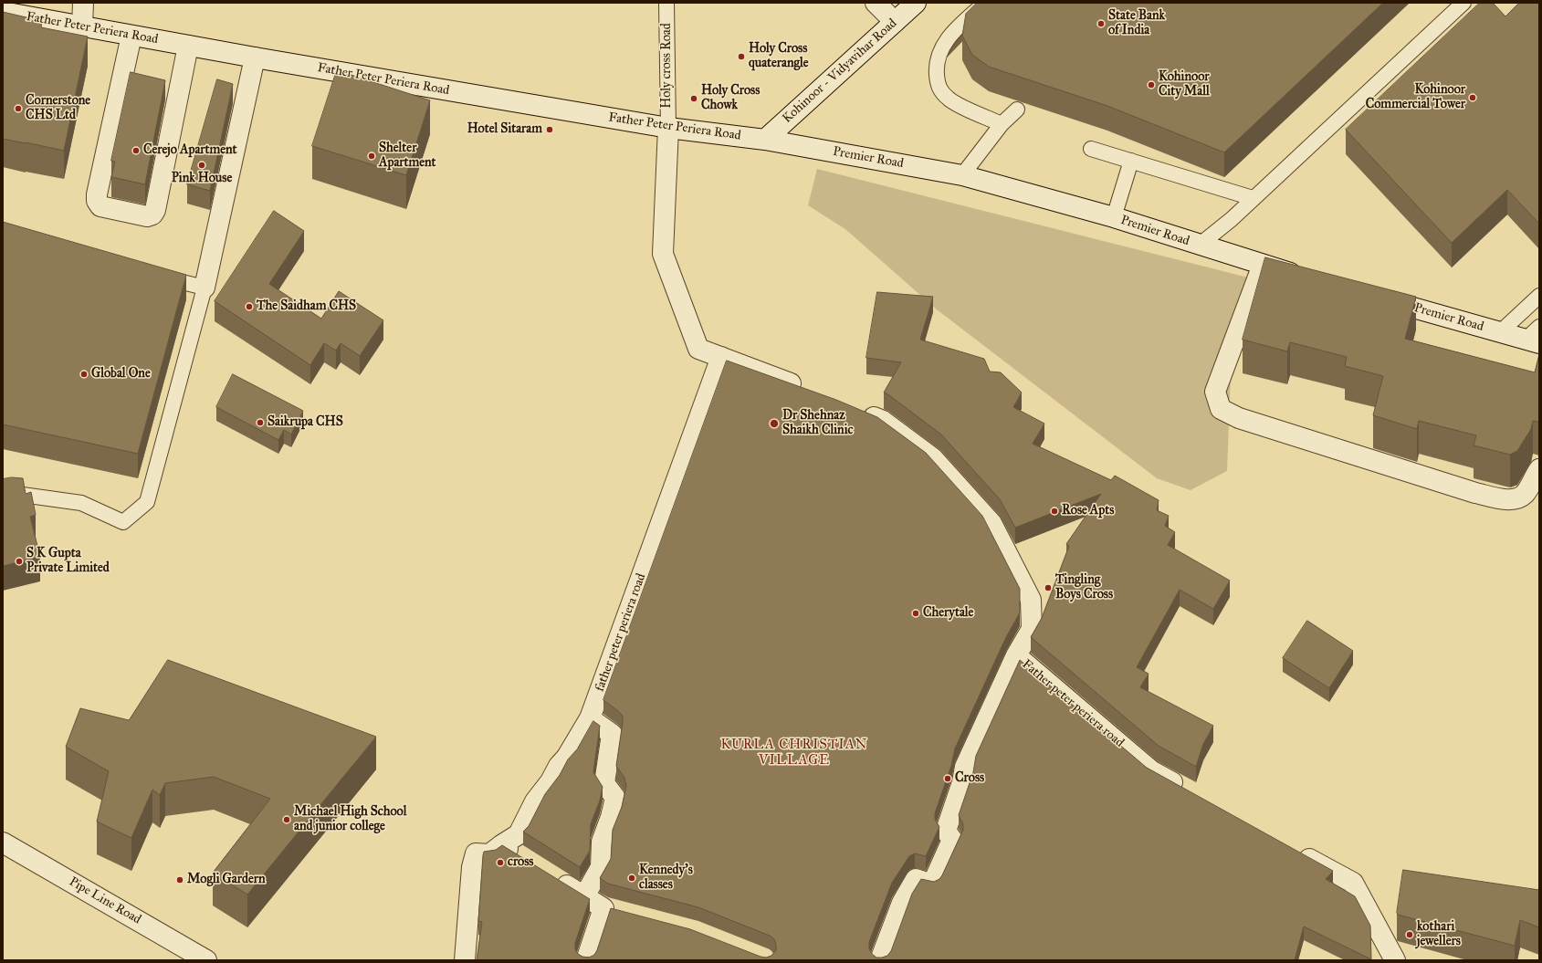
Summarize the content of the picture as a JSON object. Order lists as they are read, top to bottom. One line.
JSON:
{"streets":{"street":["Father Peter Periera Road","Kohinoor - Vidyavihar Road","Premier Road","father peter periera road","Father peter periera road","Pipe Line Road"],"lane":["Holy cross Road"]},"crossings":[["Father Peter Periera Road","Holy cross Road"],["Father Peter Periera Road","Kohinoor - Vidyavihar Road"],["Father Peter Periera Road","Premier Road"],["Father Peter Periera Road","Father peter periera road"],["Holy cross Road","Father peter periera road"],["Kohinoor - Vidyavihar Road","Premier Road"],["father peter periera road","Father peter periera road"]],"districts":["KURLA CHRISTIAN VILLAGE"],"places":["State Bank of India","Holy Cross quaterangle","Kohinoor City Mall","Kohinoor Commercial Tower","Holy Cross Chowk","Cornerstone CHS Ltd","Hotel Sitaram","Cerejo Apartment","Shelter Apartment","Pink House","The Saidham CHS","Global One","Saikrupa CHS","Dr Shehnaz Shaikh Clinic","Rose Apts","S K Gupta Private Limited","Tingling Boys Cross","Cherytale","Cross","Michael High School and junior college","cross","Kennedy's classes","Mogli Gardern","kothari jewellers"]}
